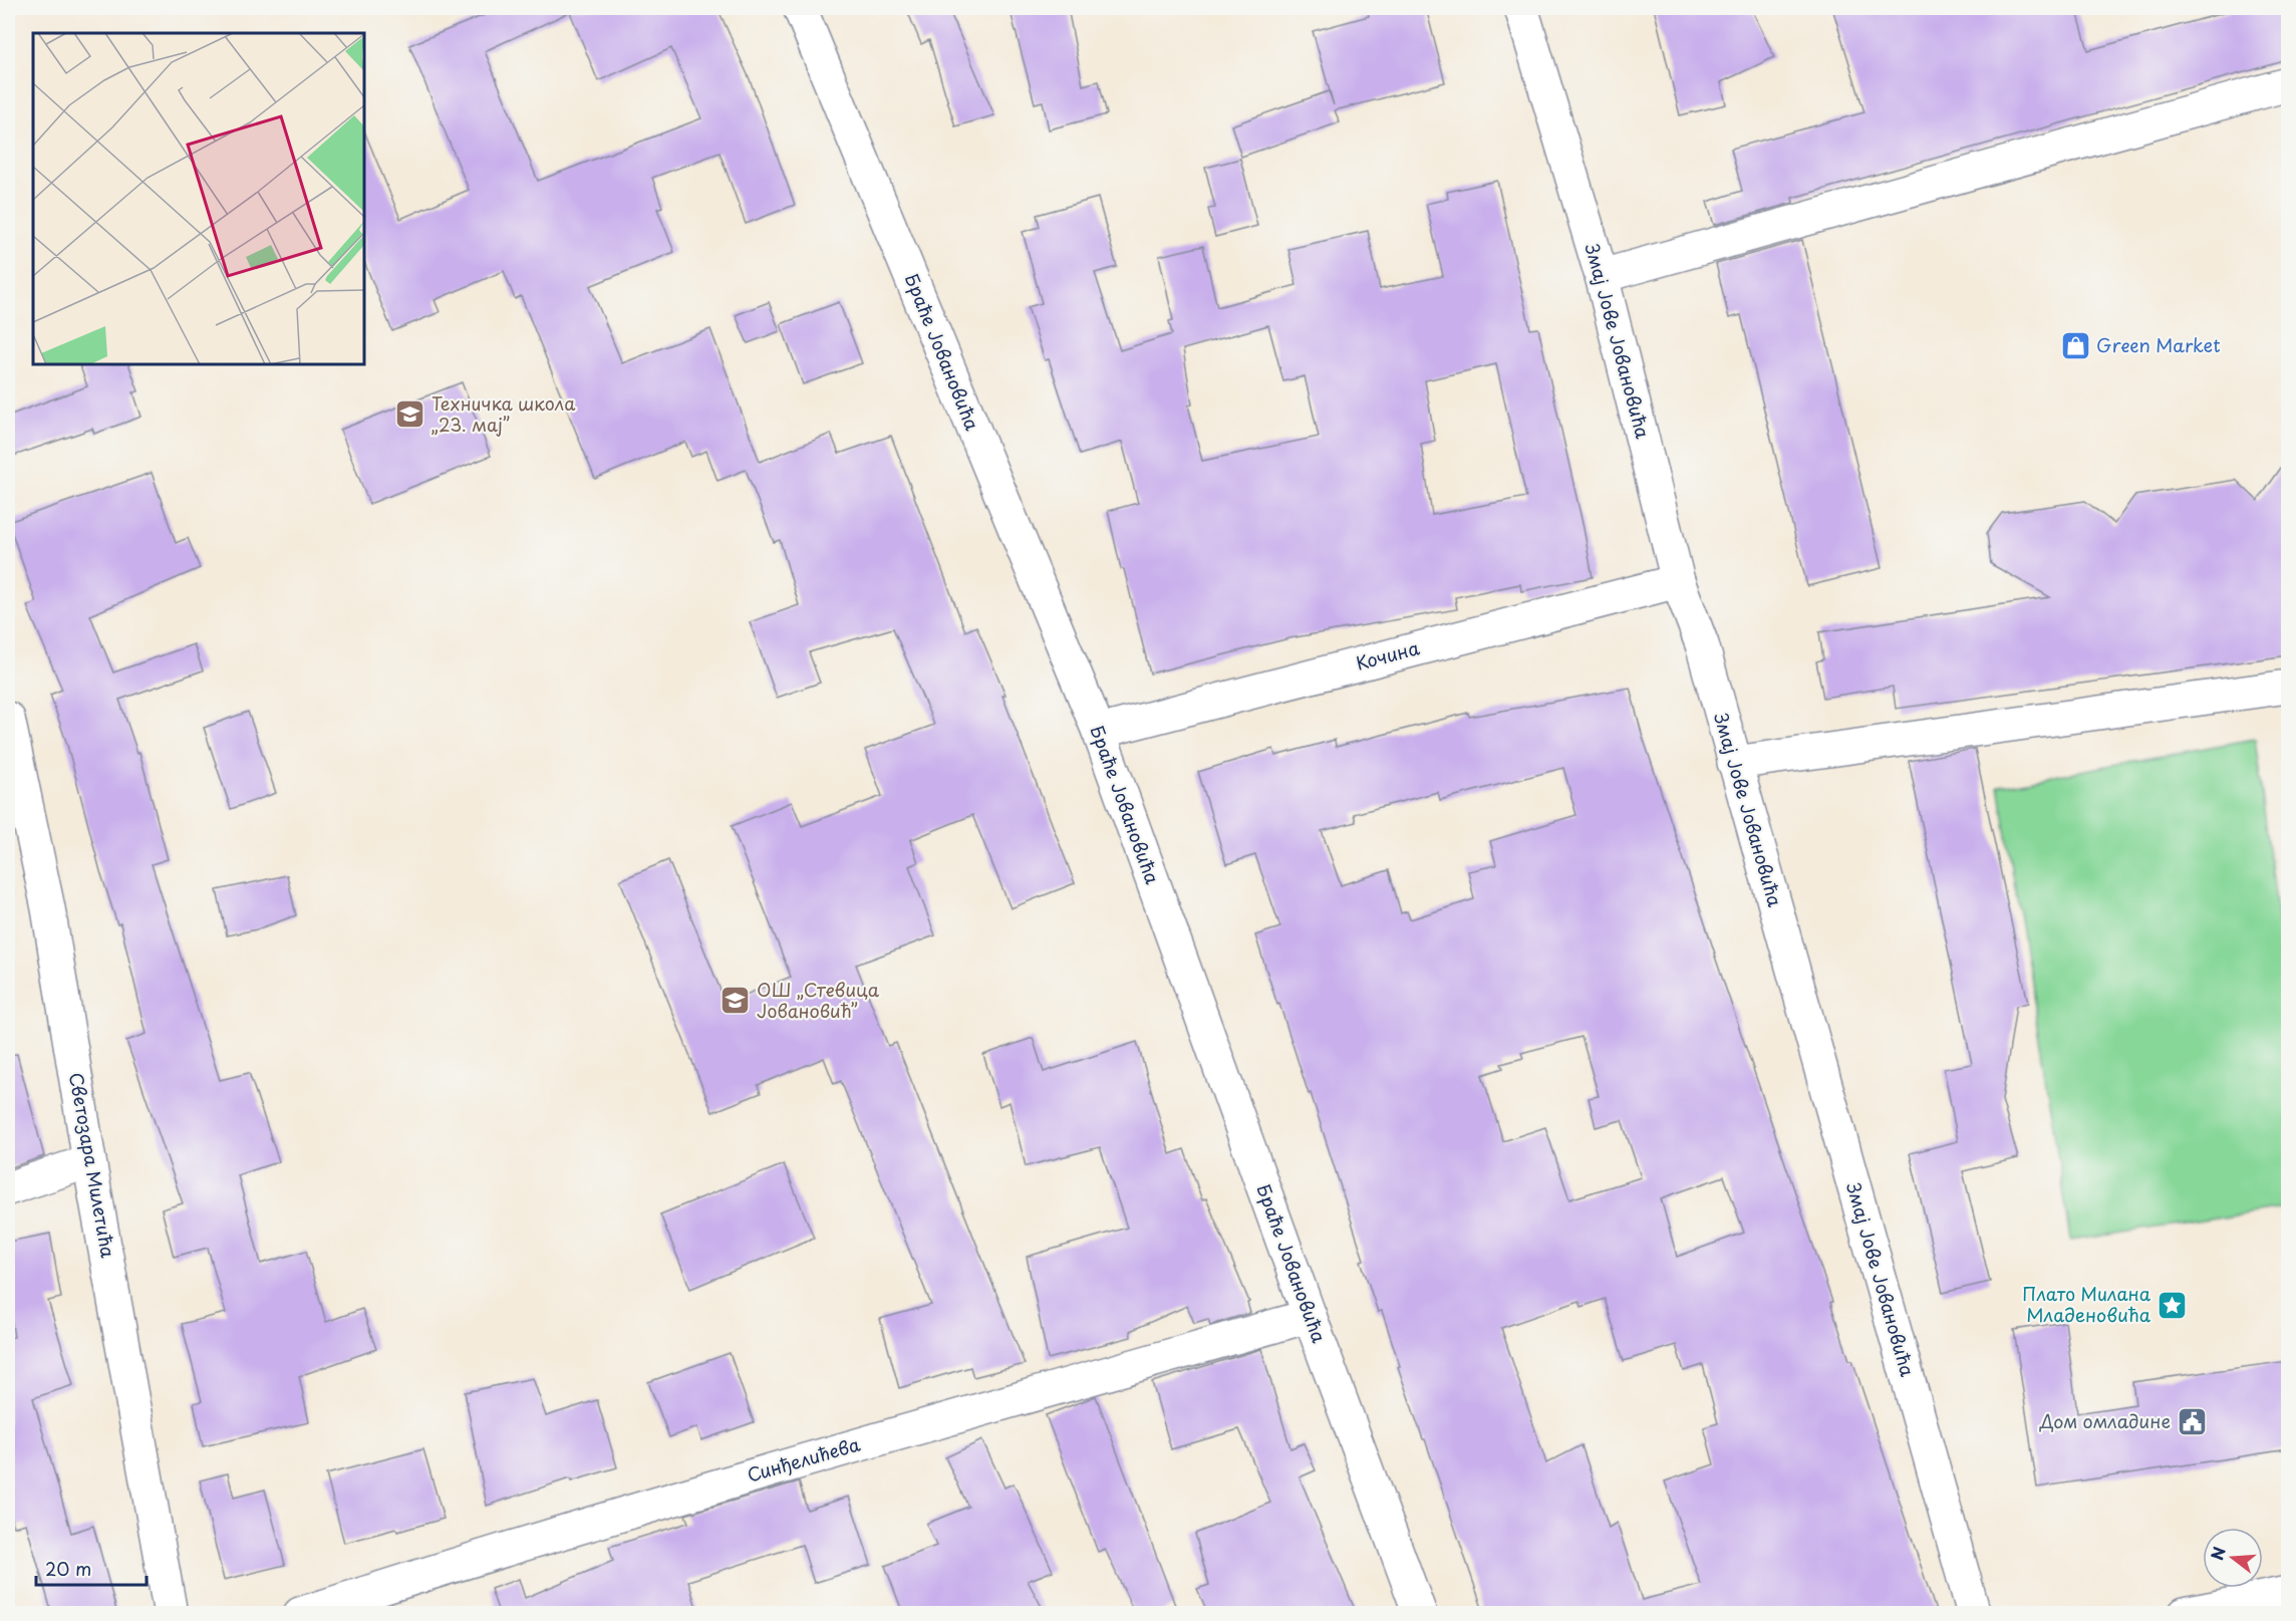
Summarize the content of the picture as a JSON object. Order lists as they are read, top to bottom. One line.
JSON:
{"streets":{"street":["Змај Јове Јовановића","Браће Јовановића","Кочина","Светозара Милетића","Синђелићева"]},"crossings":[["Змај Јове Јовановића","Кочина"],["Браће Јовановића","Кочина"],["Браће Јовановића","Синђелићева"]],"places":{"shop":["Green Market"],"school or university":["Техничка школа „23. мај”","ОШ „Стевица Јовановић”"],"place":["Плато Милана Младеновића"],"public building":["Дом омладине"]},"scale_bar":"20 m","north":"left"}
